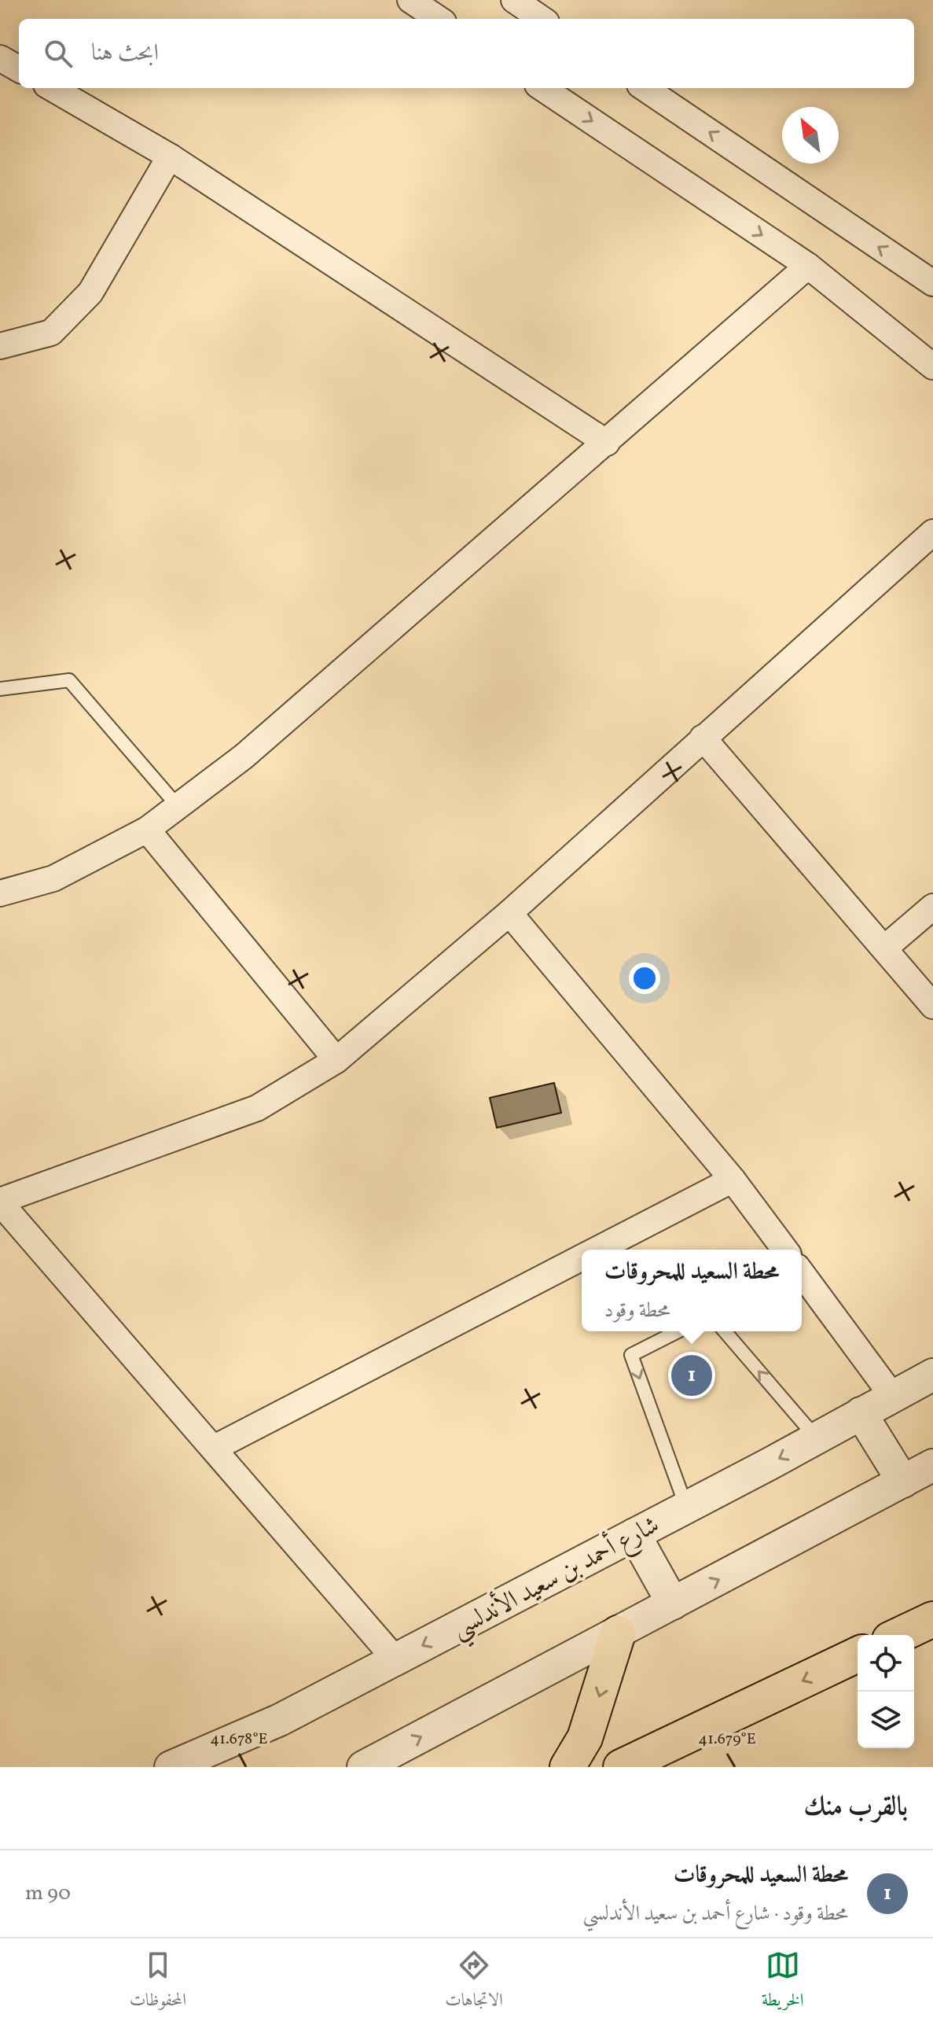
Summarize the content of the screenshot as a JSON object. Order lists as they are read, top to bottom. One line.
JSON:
{"streets":{"street":["شارع أحمد بن سعيد الأندلسي"]},"north":"top left","page":{"search":"ابحث هنا","popup":["محطة السعيد للمحروقات","محطة وقود"],"pins":"1","heading":"بالقرب منك","list":[{"mark":"1","name":"محطة السعيد للمحروقات","note":"محطة وقود · شارع أحمد بن سعيد الأندلسي","value":"90 m"}],"nav":["الخريطة","الاتجاهات","المحفوظات"]},"coordinates":["41.678°E","41.679°E"]}
